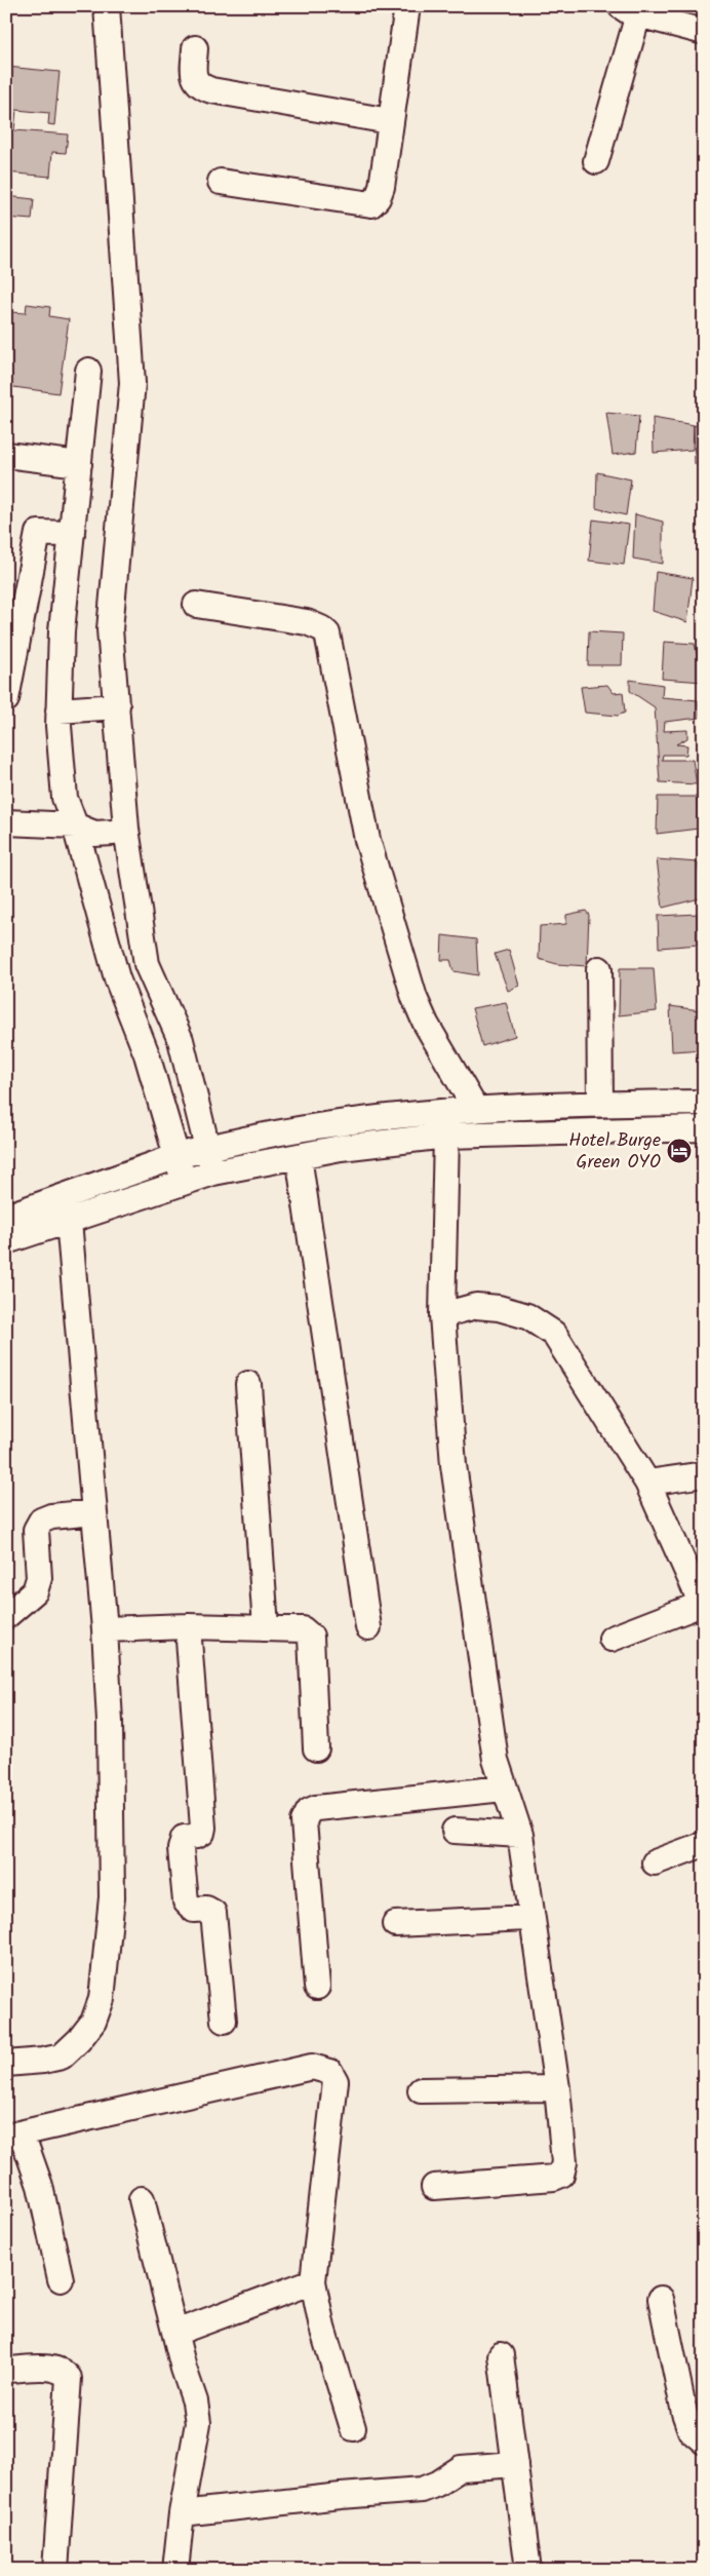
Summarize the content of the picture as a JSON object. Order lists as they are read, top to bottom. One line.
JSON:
{"places":{"hotel":["Hotel Burge Green OYO"]}}
